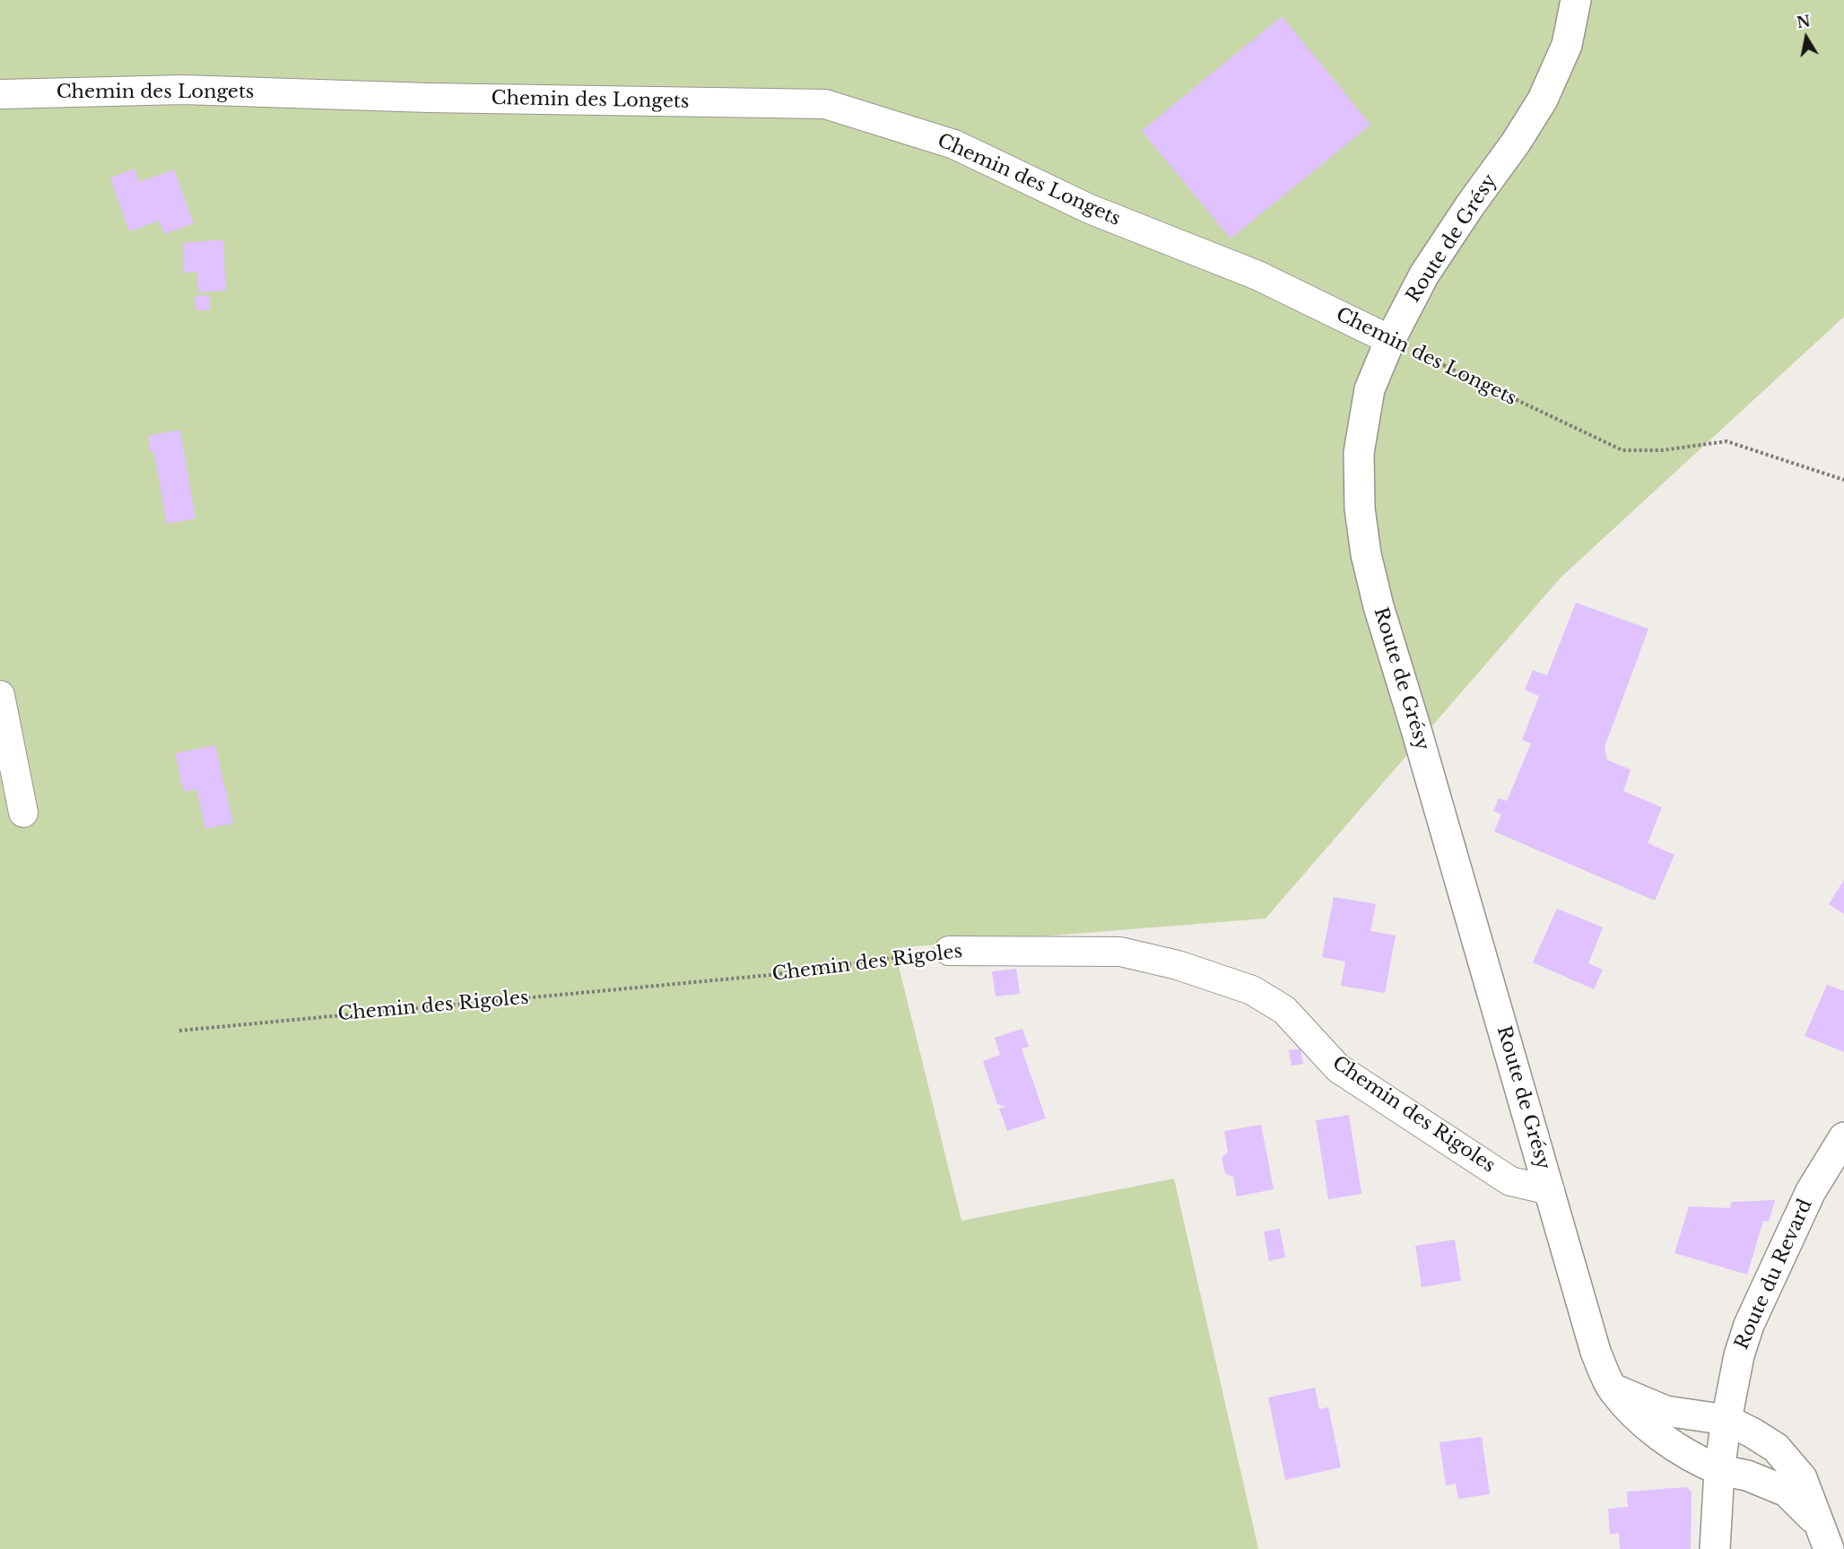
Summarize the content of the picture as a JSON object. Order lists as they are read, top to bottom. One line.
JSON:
{"streets":{"main road":["Route de Grésy","Route du Revard"],"street":["Chemin des Longets","Chemin des Rigoles"]},"crossings":[["Chemin des Longets","Route de Grésy"],["Route de Grésy","Chemin des Rigoles"],["Route de Grésy","Route du Revard"]],"north":"top"}
